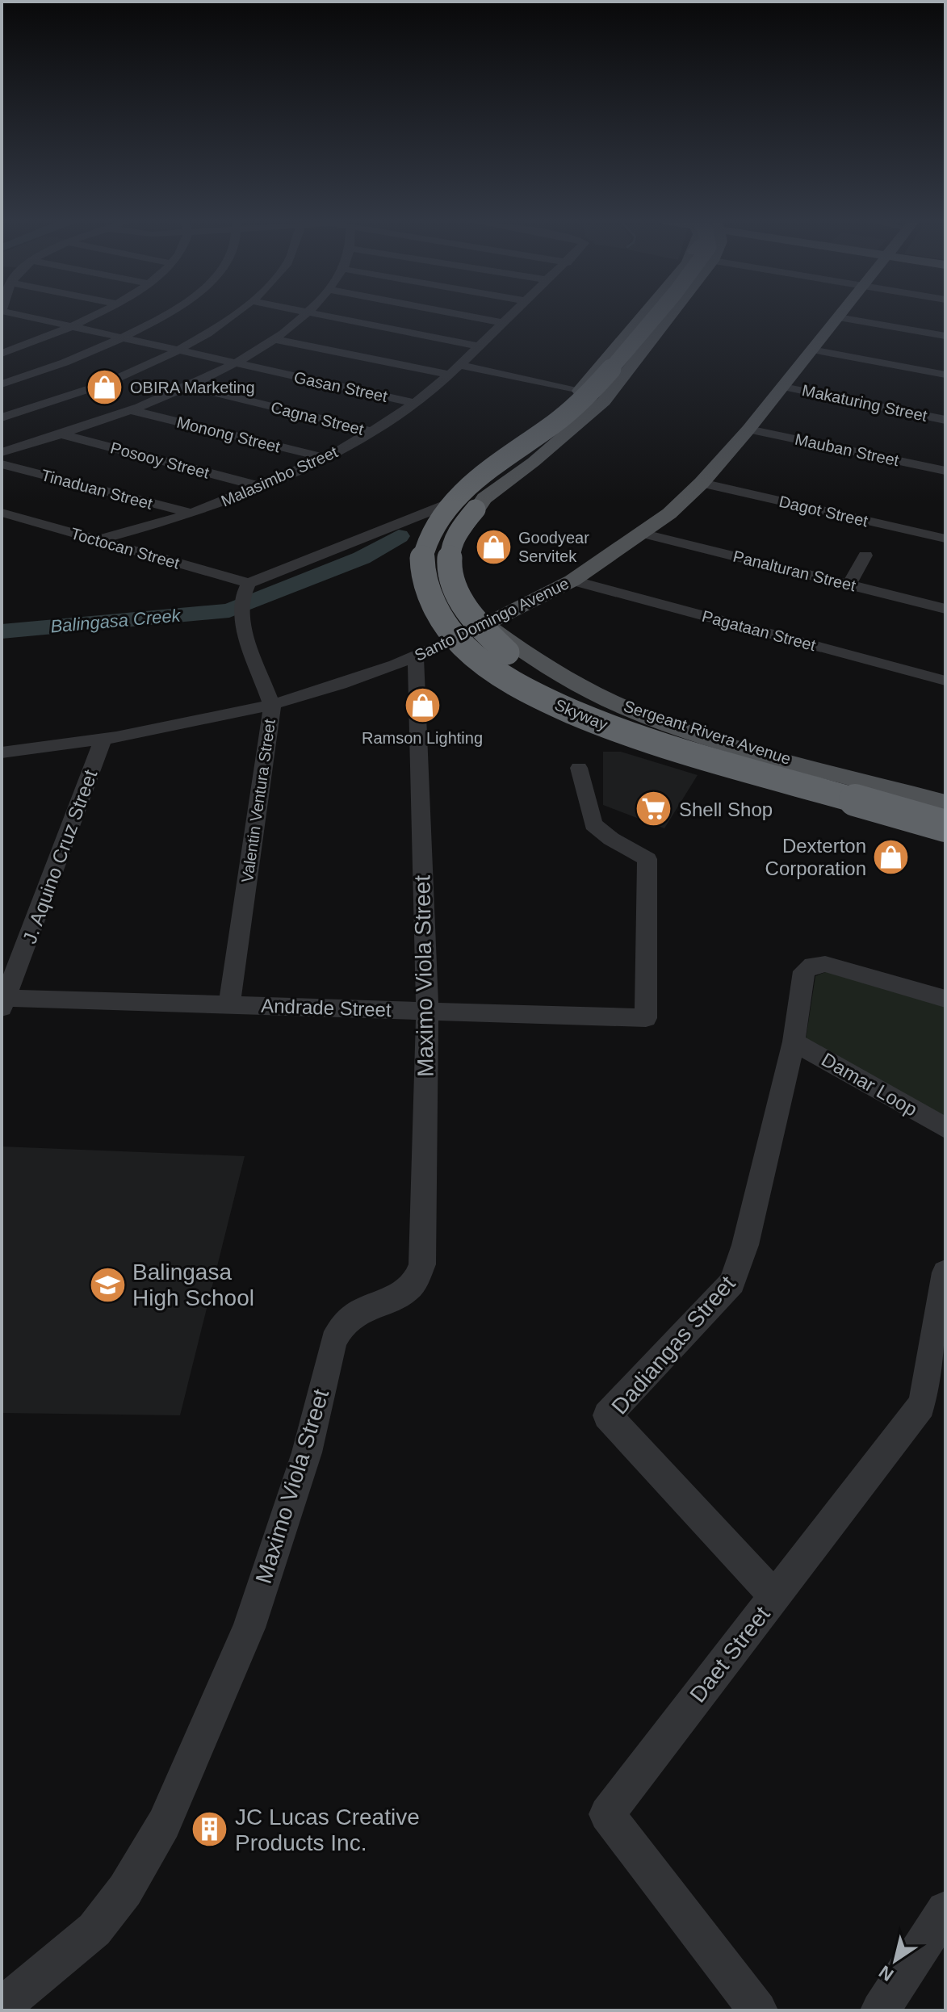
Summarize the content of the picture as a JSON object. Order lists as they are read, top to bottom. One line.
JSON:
{"streets":{"highway":["Skyway"],"main road":["Santo Domingo Avenue","Sergeant Rivera Avenue"],"street":["Gasan Street","Makaturing Street","Cagna Street","Monong Street","Mauban Street","Posooy Street","Malasimbo Street","Tinaduan Street","Dagot Street","Toctocan Street","Panalturan Street","Pagataan Street","Valentin Ventura Street","J. Aquino Cruz Street","Maximo Viola Street","Andrade Street","Damar Loop","Dadiangas Street","Daet Street"]},"crossings":[["Gasan Street","Malasimbo Street"],["Makaturing Street","Santo Domingo Avenue"],["Cagna Street","Malasimbo Street"],["Monong Street","Malasimbo Street"],["Mauban Street","Santo Domingo Avenue"],["Posooy Street","Malasimbo Street"],["Malasimbo Street","Tinaduan Street"],["Malasimbo Street","Toctocan Street"],["Dagot Street","Santo Domingo Avenue"],["Toctocan Street","Valentin Ventura Street"],["Panalturan Street","Santo Domingo Avenue"],["Santo Domingo Avenue","Pagataan Street"],["Santo Domingo Avenue","Sergeant Rivera Avenue"],["Santo Domingo Avenue","Valentin Ventura Street"],["Santo Domingo Avenue","J. Aquino Cruz Street"],["Santo Domingo Avenue","Maximo Viola Street"],["Skyway","Sergeant Rivera Avenue"],["Valentin Ventura Street","Andrade Street"],["J. Aquino Cruz Street","Andrade Street"],["Maximo Viola Street","Andrade Street"],["Damar Loop","Dadiangas Street"],["Dadiangas Street","Daet Street"]],"water":["Balingasa Creek"],"places":{"shop":["OBIRA Marketing","Goodyear Servitek","Ramson Lighting","Dexterton Corporation"],"supermarket":["Shell Shop"],"school or university":["Balingasa High School"],"building":["JC Lucas Creative Products Inc."]},"north":"bottom left"}
